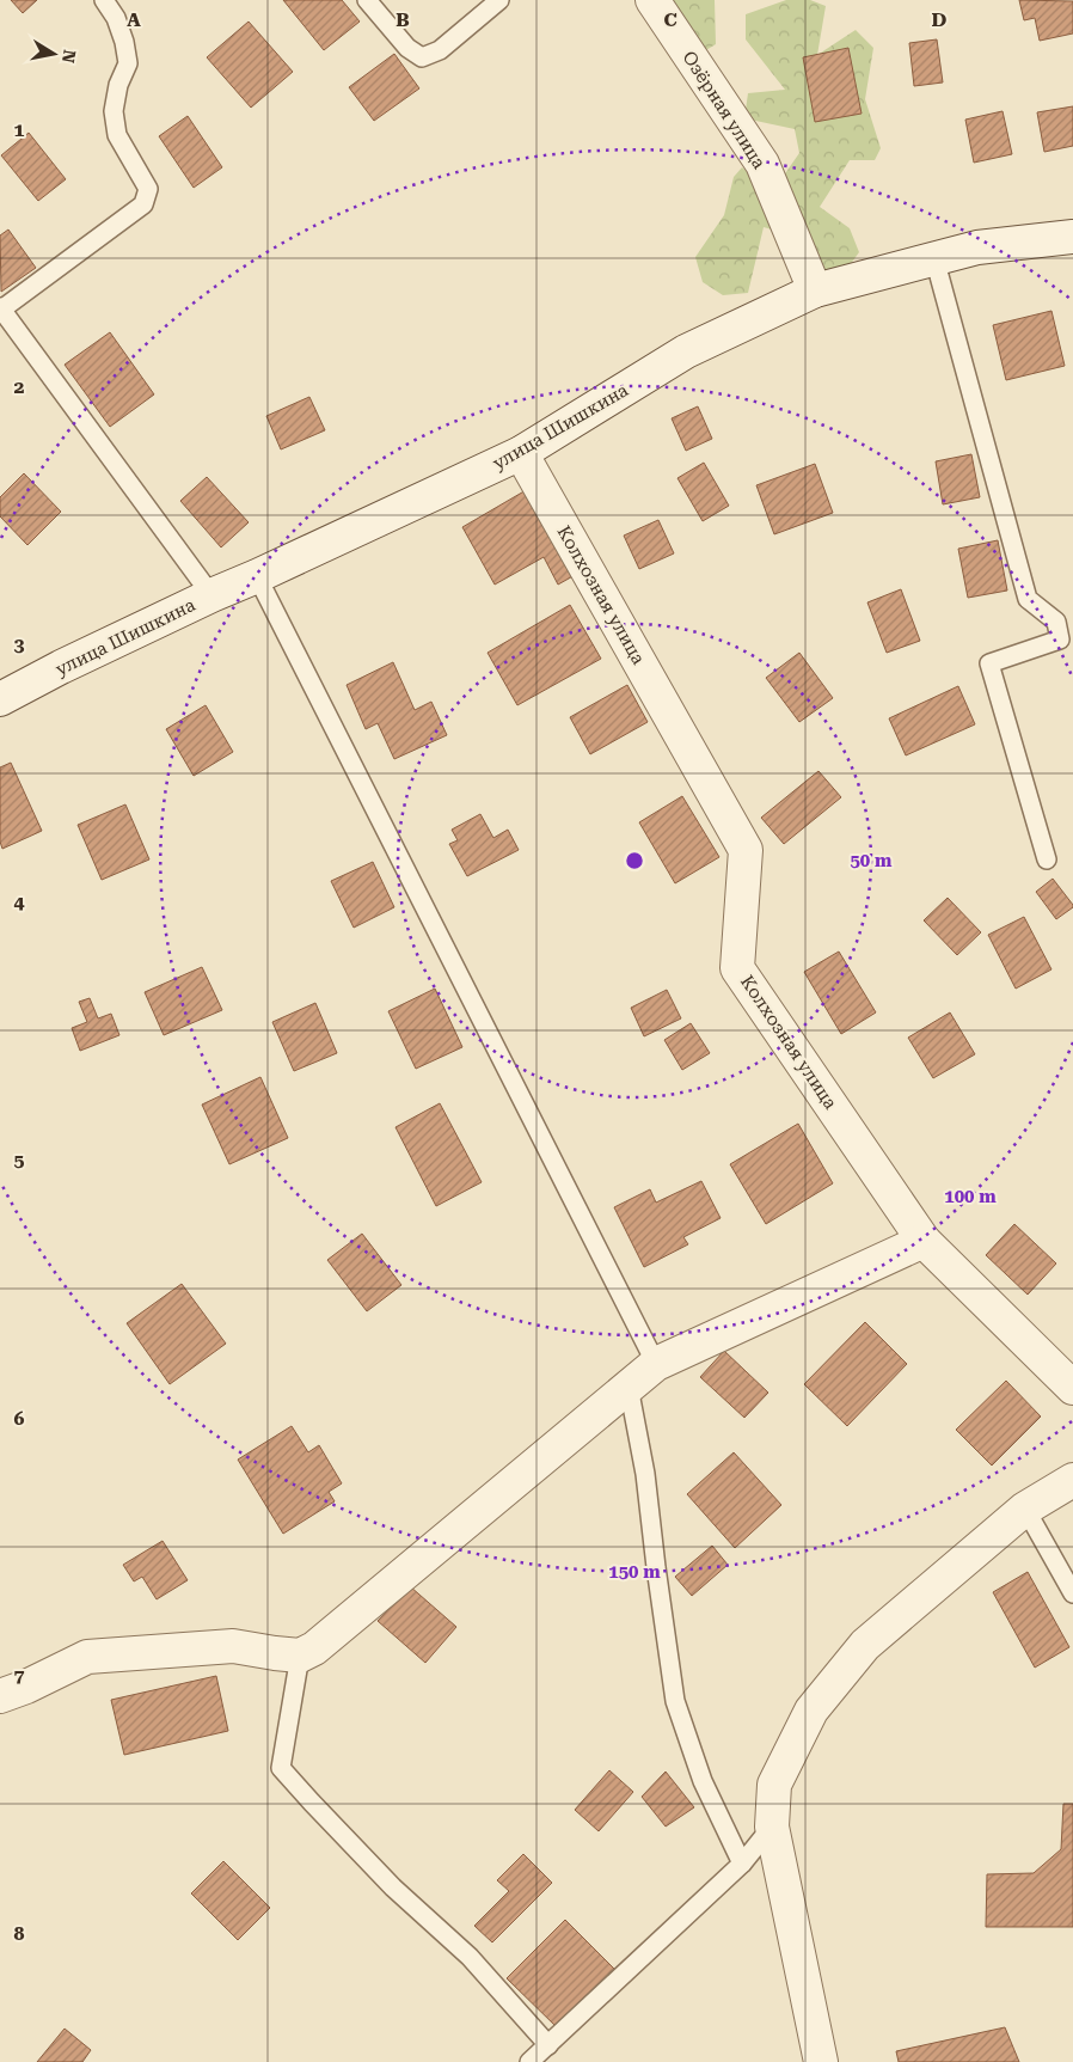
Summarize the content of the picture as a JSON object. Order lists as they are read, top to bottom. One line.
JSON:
{"streets":{"street":["Озёрная улица","улица Шишкина","Колхозная улица"]},"crossings":[["Озёрная улица","улица Шишкина"],["улица Шишкина","Колхозная улица"]],"north":"right","grid":{"columns":["A","B","C","D"],"rows":["1","2","3","4","5","6","7","8"]},"rings":["50 m","100 m","150 m"]}
